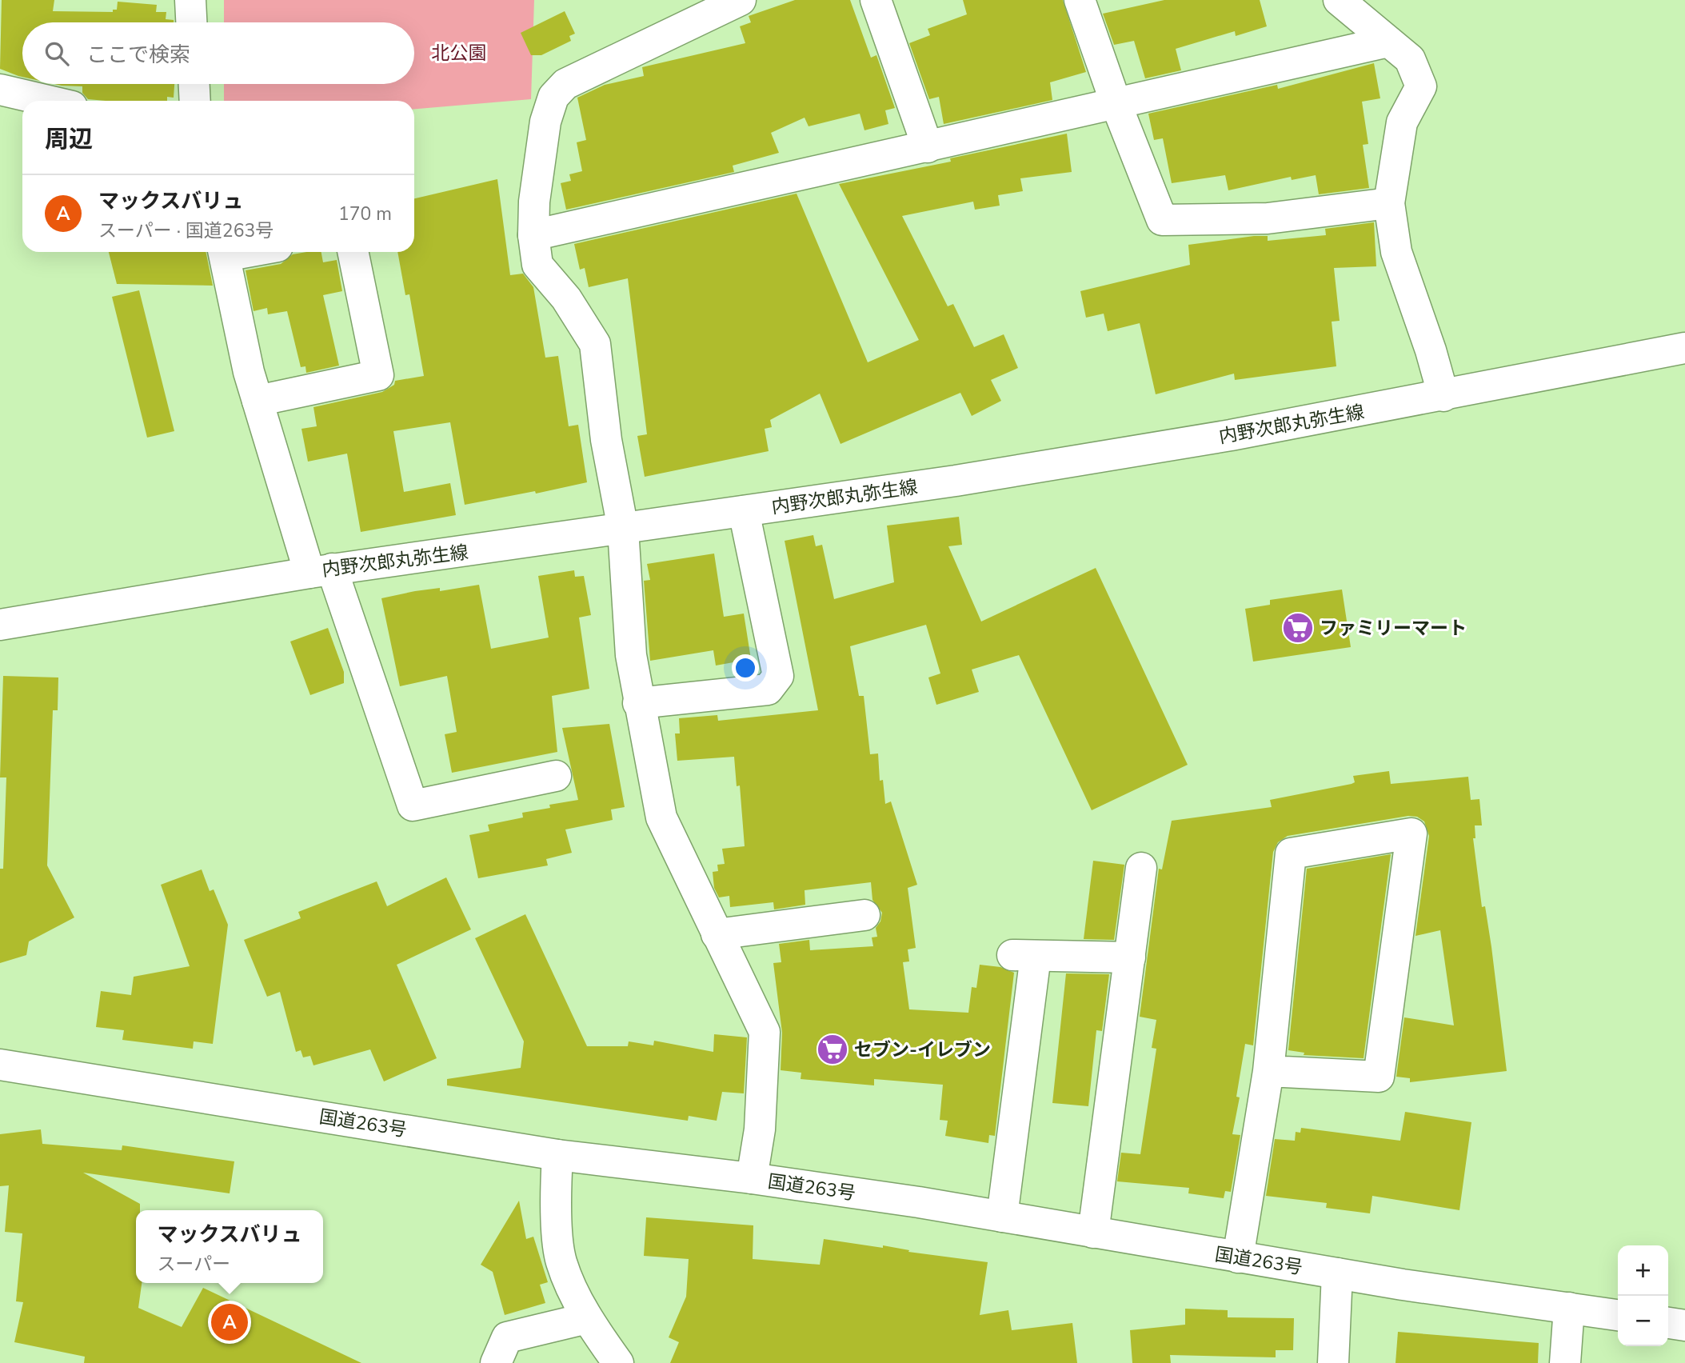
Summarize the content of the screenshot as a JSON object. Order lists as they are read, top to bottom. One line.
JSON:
{"streets":{"main road":["内野次郎丸弥生線","国道263号"]},"parks":["北公園"],"places":{"supermarket":["ファミリーマート","セブン-イレブン"]},"page":{"search":"ここで検索","heading":"周辺","list":[{"mark":"A","name":"マックスバリュ","note":"スーパー · 国道263号","value":"170 m"}],"popup":["マックスバリュ","スーパー"],"map_buttons":["+","−"],"pins":"A"}}
